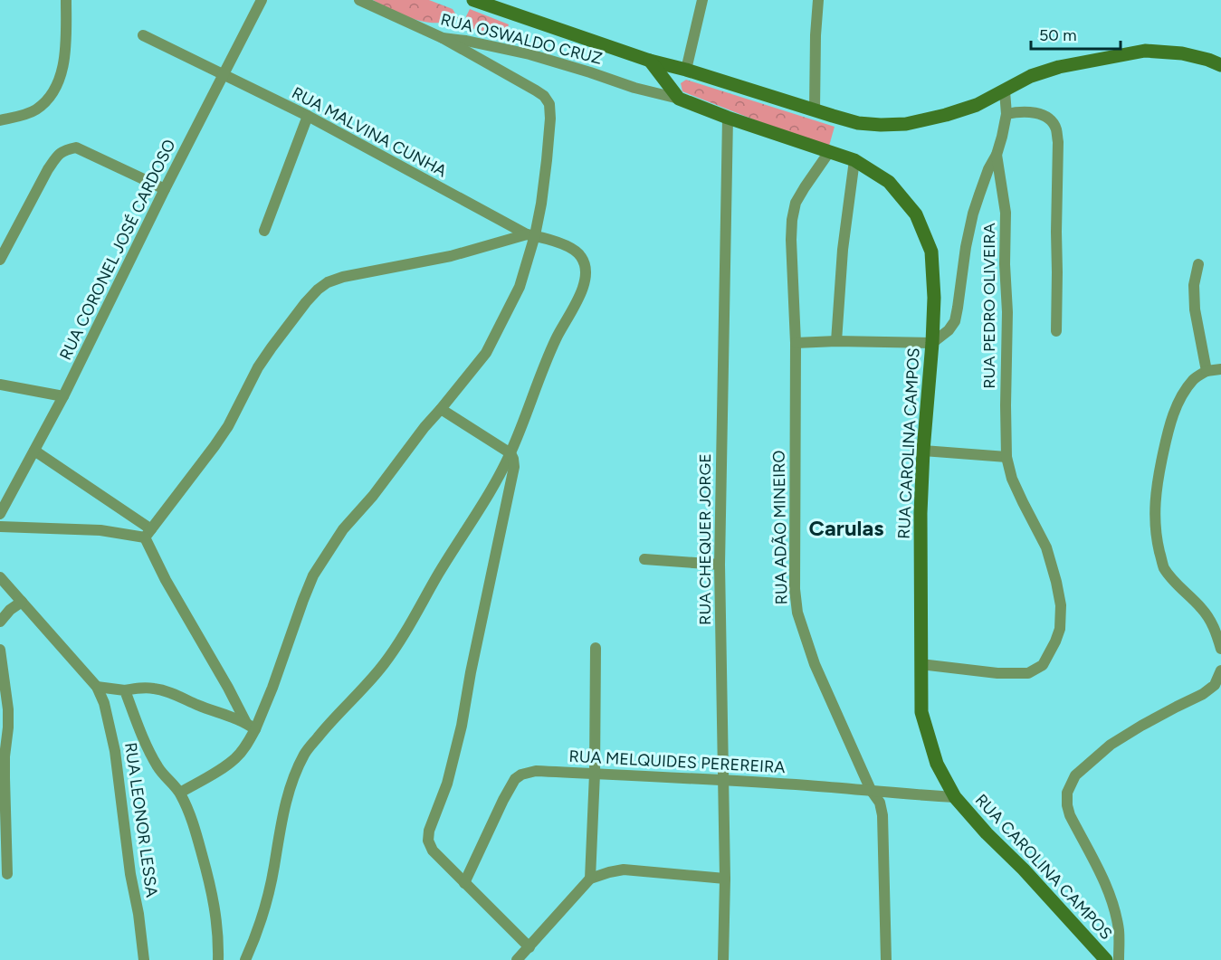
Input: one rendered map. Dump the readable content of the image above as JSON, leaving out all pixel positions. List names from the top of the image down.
{
  "streets": {
    "main road": ["RUA CAROLINA CAMPOS"],
    "street": [
      "RUA OSWALDO CRUZ",
      "RUA MALVINA CUNHA",
      "RUA CORONEL JOSÉ CARDOSO",
      "RUA PEDRO OLIVEIRA",
      "RUA ADÃO MINEIRO",
      "RUA CHEQUER JORGE",
      "RUA MELQUIDES PEREREIRA",
      "RUA LEONOR LESSA"
    ]
  },
  "crossings": [
    ["RUA OSWALDO CRUZ", "RUA CAROLINA CAMPOS"],
    ["RUA MALVINA CUNHA", "RUA CORONEL JOSÉ CARDOSO"],
    ["RUA PEDRO OLIVEIRA", "RUA CAROLINA CAMPOS"],
    ["RUA CAROLINA CAMPOS", "RUA ADÃO MINEIRO"],
    ["RUA CAROLINA CAMPOS", "RUA CHEQUER JORGE"],
    ["RUA CAROLINA CAMPOS", "RUA MELQUIDES PEREREIRA"],
    ["RUA ADÃO MINEIRO", "RUA MELQUIDES PEREREIRA"],
    ["RUA CHEQUER JORGE", "RUA MELQUIDES PEREREIRA"]
  ],
  "districts": ["Carulas"],
  "scale_bar": "50 m"
}
